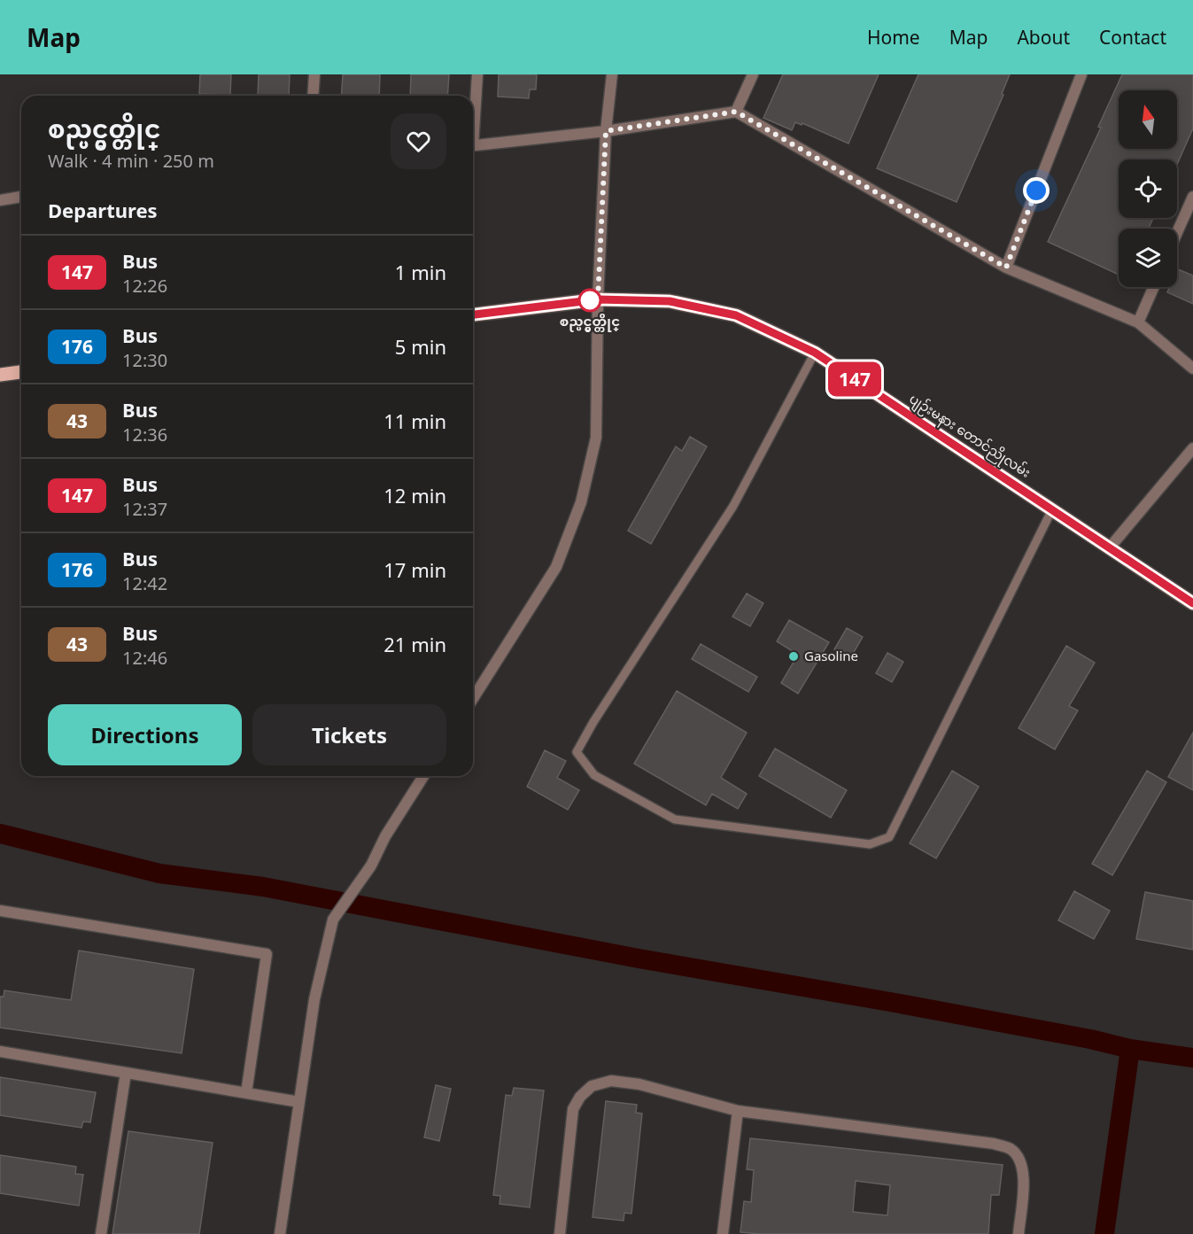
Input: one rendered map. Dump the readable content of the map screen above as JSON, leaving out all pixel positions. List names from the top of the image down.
{
  "streets": {
    "main road": ["ပျဉ်းမနား တောင်ညိုလမ်း"]
  },
  "places": ["စည္ပင္မွတ္တိုင္", "Gasoline"],
  "lines": ["bus line 147"],
  "north": "top",
  "page": {
    "header": "Map",
    "nav": [
      "Home",
      "Map",
      "About",
      "Contact"
    ],
    "on_map": "147",
    "heading": [
      ["စည္ပင္မွတ္တိုင္", "Walk · 4 min · 250 m"],
      "Departures"
    ],
    "list": [
      {
        "mark": "147",
        "name": "Bus",
        "note": "12:26",
        "value": "1 min"
      },
      {
        "mark": "176",
        "name": "Bus",
        "note": "12:30",
        "value": "5 min"
      },
      {
        "mark": "43",
        "name": "Bus",
        "note": "12:36",
        "value": "11 min"
      },
      {
        "mark": "147",
        "name": "Bus",
        "note": "12:37",
        "value": "12 min"
      },
      {
        "mark": "176",
        "name": "Bus",
        "note": "12:42",
        "value": "17 min"
      },
      {
        "mark": "43",
        "name": "Bus",
        "note": "12:46",
        "value": "21 min"
      }
    ],
    "buttons": ["Directions", "Tickets"]
  }
}
